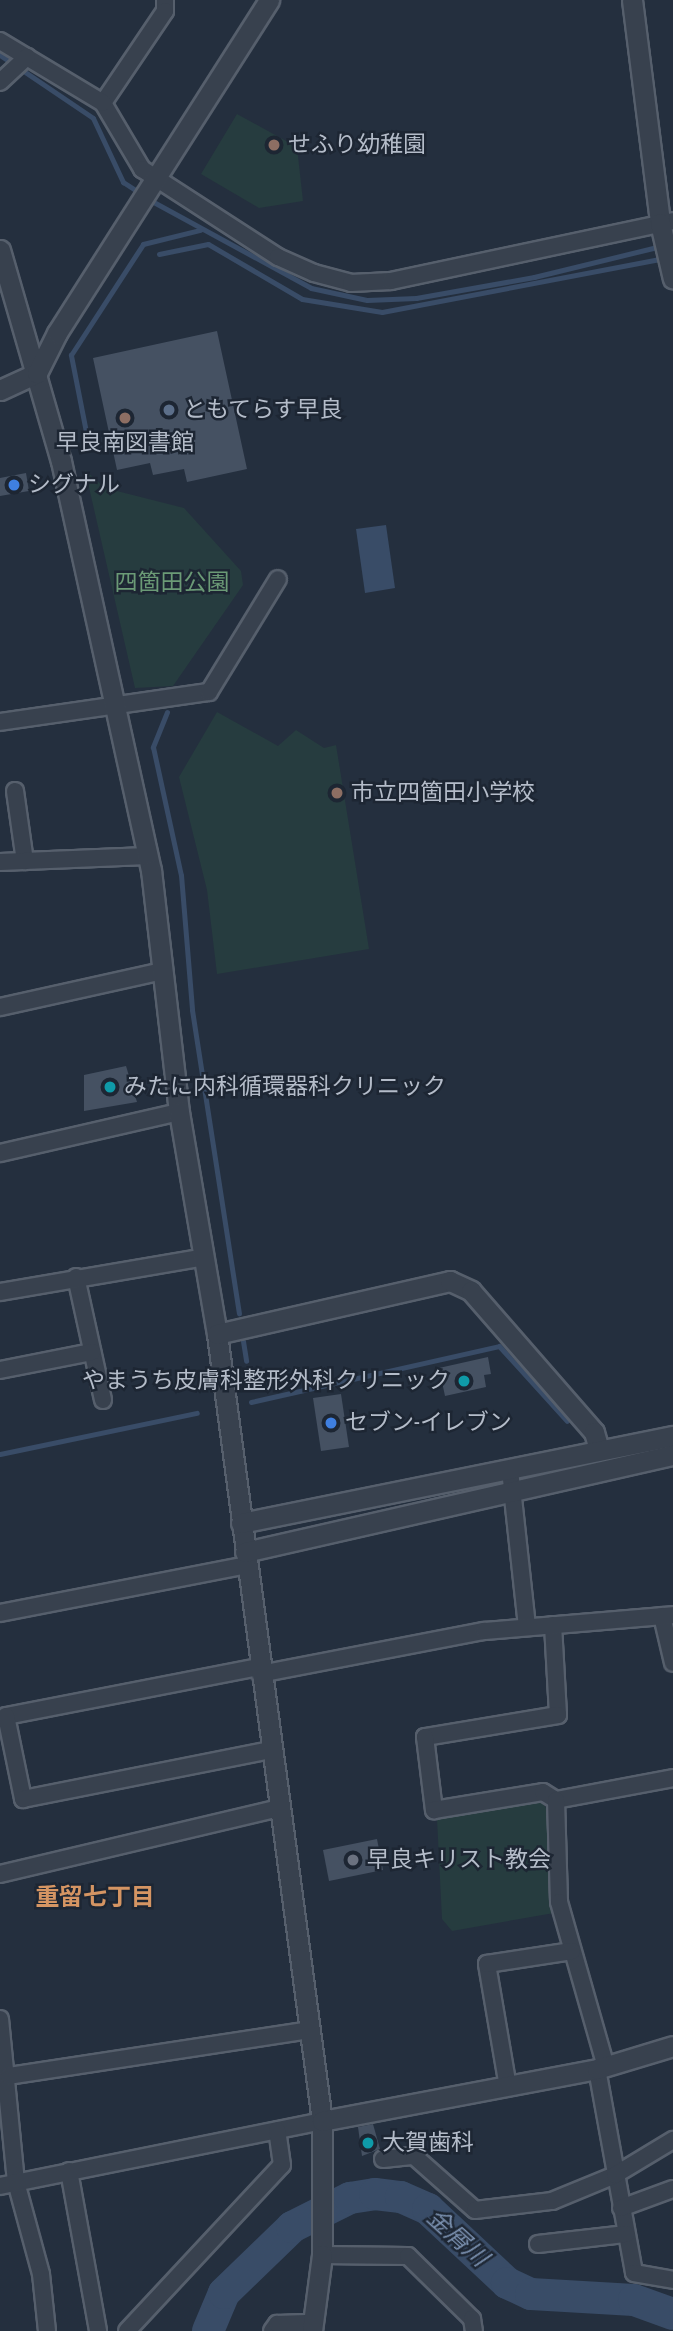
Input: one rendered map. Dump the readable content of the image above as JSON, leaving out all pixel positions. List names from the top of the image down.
{
  "districts": ["重留七丁目"],
  "water": ["金屑川"],
  "parks": ["四箇田公園"],
  "places": [
    "せふり幼稚園",
    "ともてらす早良",
    "早良南図書館",
    "シグナル",
    "市立四箇田小学校",
    "みたに内科循環器科クリニック",
    "やまうち皮膚科整形外科クリニック",
    "セブン-イレブン",
    "早良キリスト教会",
    "大賀歯科"
  ]
}
